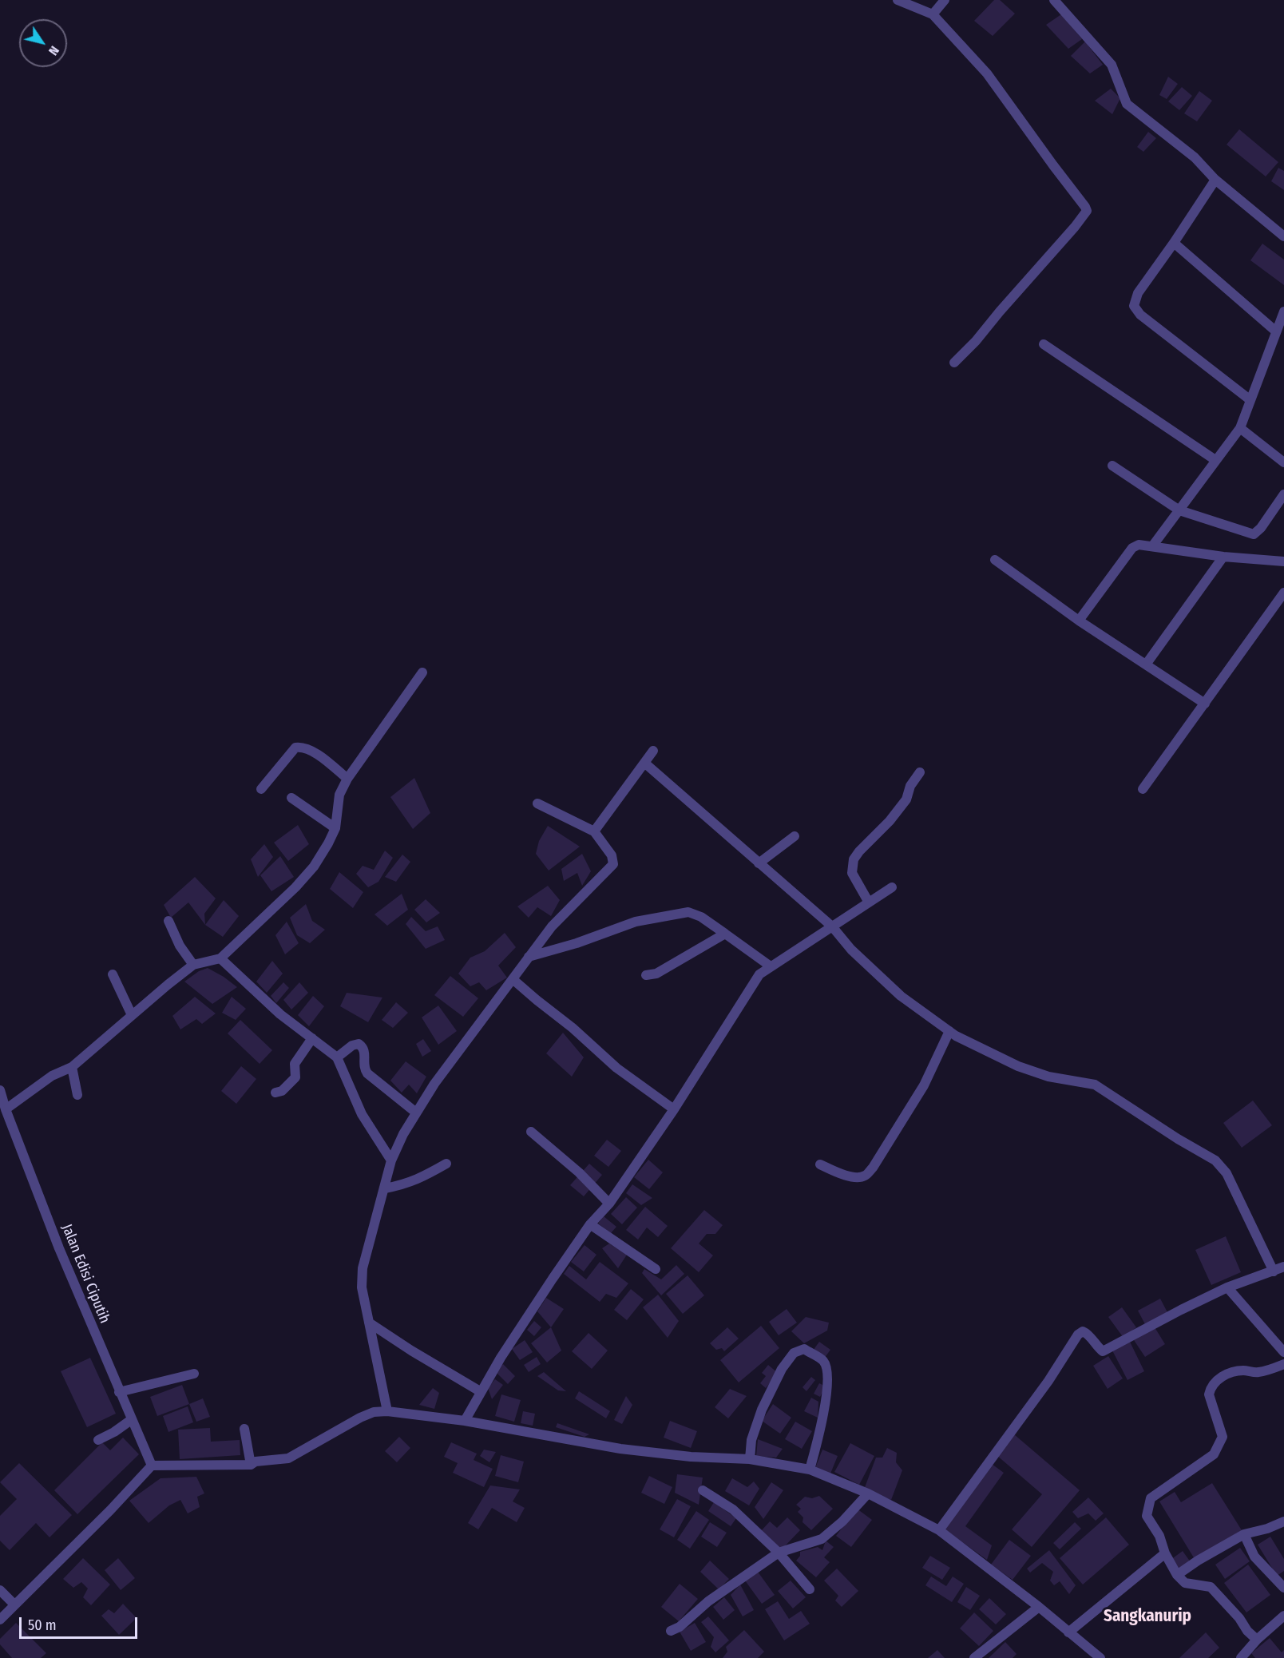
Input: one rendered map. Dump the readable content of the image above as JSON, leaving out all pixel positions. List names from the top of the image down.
{
  "streets": {
    "street": ["Jalan Edisi Ciputih"]
  },
  "districts": ["Sangkanurip"],
  "scale_bar": "50 m",
  "north": "bottom right"
}
